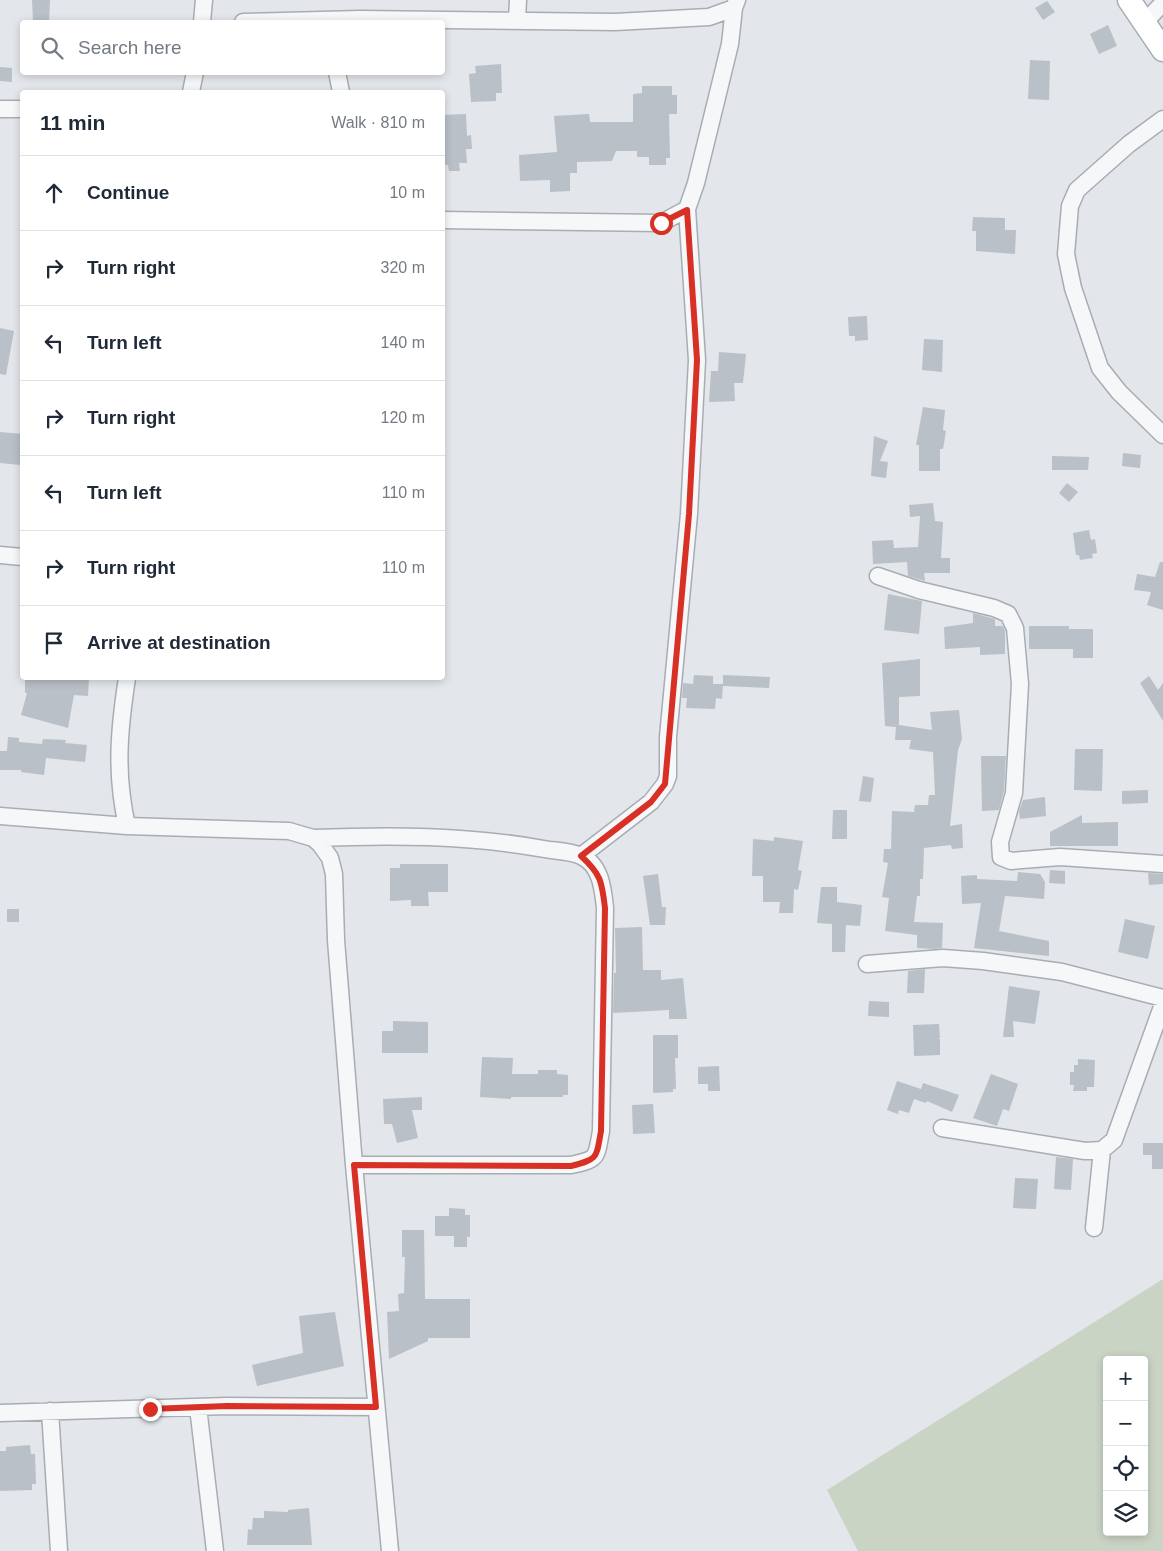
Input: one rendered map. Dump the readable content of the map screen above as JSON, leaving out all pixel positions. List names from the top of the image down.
{
  "page": {
    "search": "Search here",
    "heading": ["11 min", "Walk · 810 m"],
    "list": [
      ["Continue", "10 m"],
      ["Turn right", "320 m"],
      ["Turn left", "140 m"],
      ["Turn right", "120 m"],
      ["Turn left", "110 m"],
      ["Turn right", "110 m"],
      "Arrive at destination"
    ],
    "map_buttons": ["+", "−"]
  }
}
